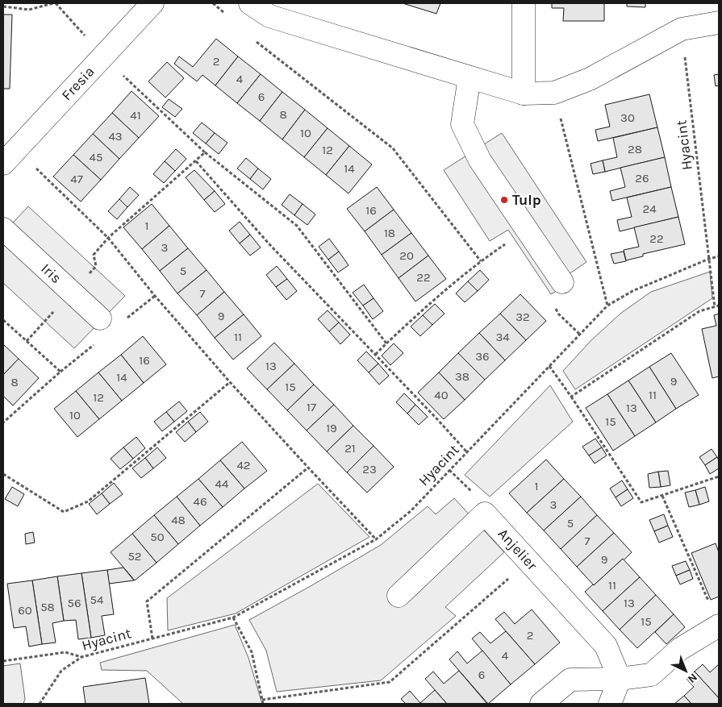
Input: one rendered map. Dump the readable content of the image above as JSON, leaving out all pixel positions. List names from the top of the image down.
{
  "streets": {
    "street": ["Fresia", "Iris", "Anjelier"],
    "path": ["Hyacint"]
  },
  "places": ["Tulp"],
  "house_numbers": [
    "2",
    "4",
    "6",
    "8",
    "41",
    "30",
    "10",
    "43",
    "28",
    "12",
    "45",
    "14",
    "26",
    "47",
    "24",
    "16",
    "1",
    "18",
    "22",
    "3",
    "20",
    "5",
    "22",
    "7",
    "9",
    "32",
    "11",
    "34",
    "36",
    "16",
    "13",
    "38",
    "14",
    "9",
    "8",
    "15",
    "40",
    "11",
    "12",
    "17",
    "13",
    "10",
    "15",
    "19",
    "21",
    "42",
    "23",
    "44",
    "1",
    "46",
    "3",
    "48",
    "5",
    "50",
    "7",
    "52",
    "9",
    "11",
    "54",
    "56",
    "13",
    "58",
    "60",
    "15",
    "2",
    "4",
    "6"
  ],
  "north": "bottom right"
}
